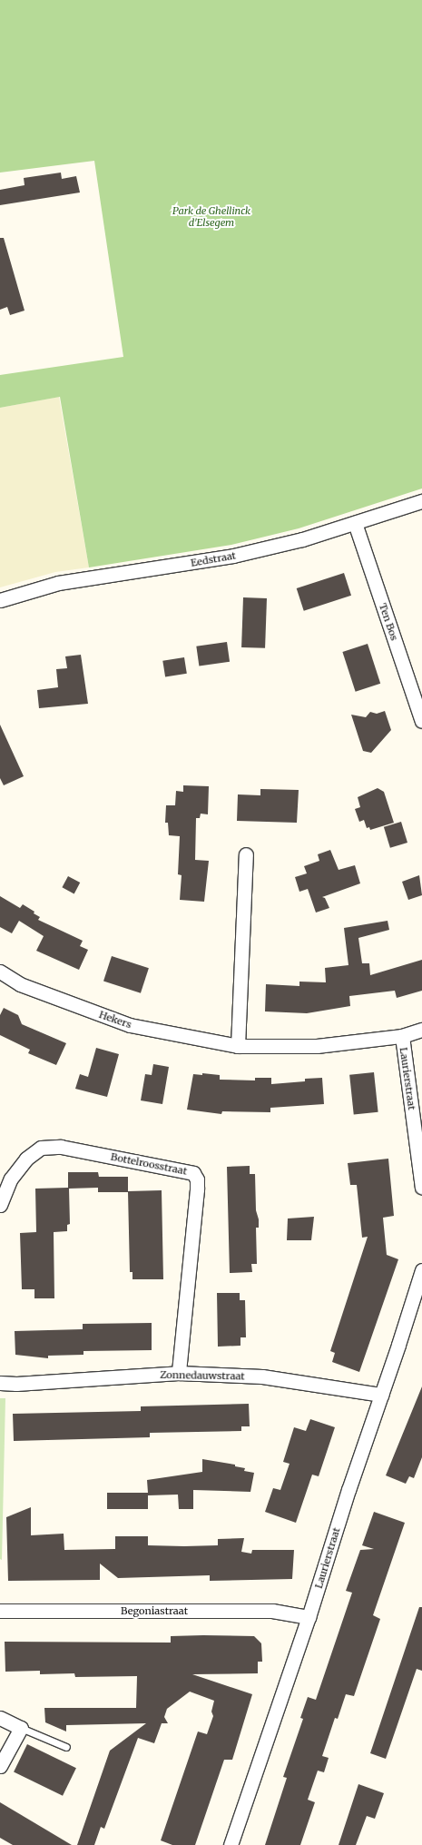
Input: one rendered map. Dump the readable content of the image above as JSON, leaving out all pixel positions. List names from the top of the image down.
{
  "streets": {
    "street": [
      "Eedstraat",
      "Ten Bos",
      "Hekers",
      "Laurierstraat",
      "Bottelroosstraat",
      "Zonnedauwstraat",
      "Begoniastraat"
    ]
  },
  "crossings": [
    ["Eedstraat", "Ten Bos"],
    ["Hekers", "Laurierstraat"],
    ["Laurierstraat", "Zonnedauwstraat"],
    ["Laurierstraat", "Begoniastraat"],
    ["Bottelroosstraat", "Zonnedauwstraat"]
  ],
  "parks": ["Park de Ghellinck d'Elsegem"]
}
